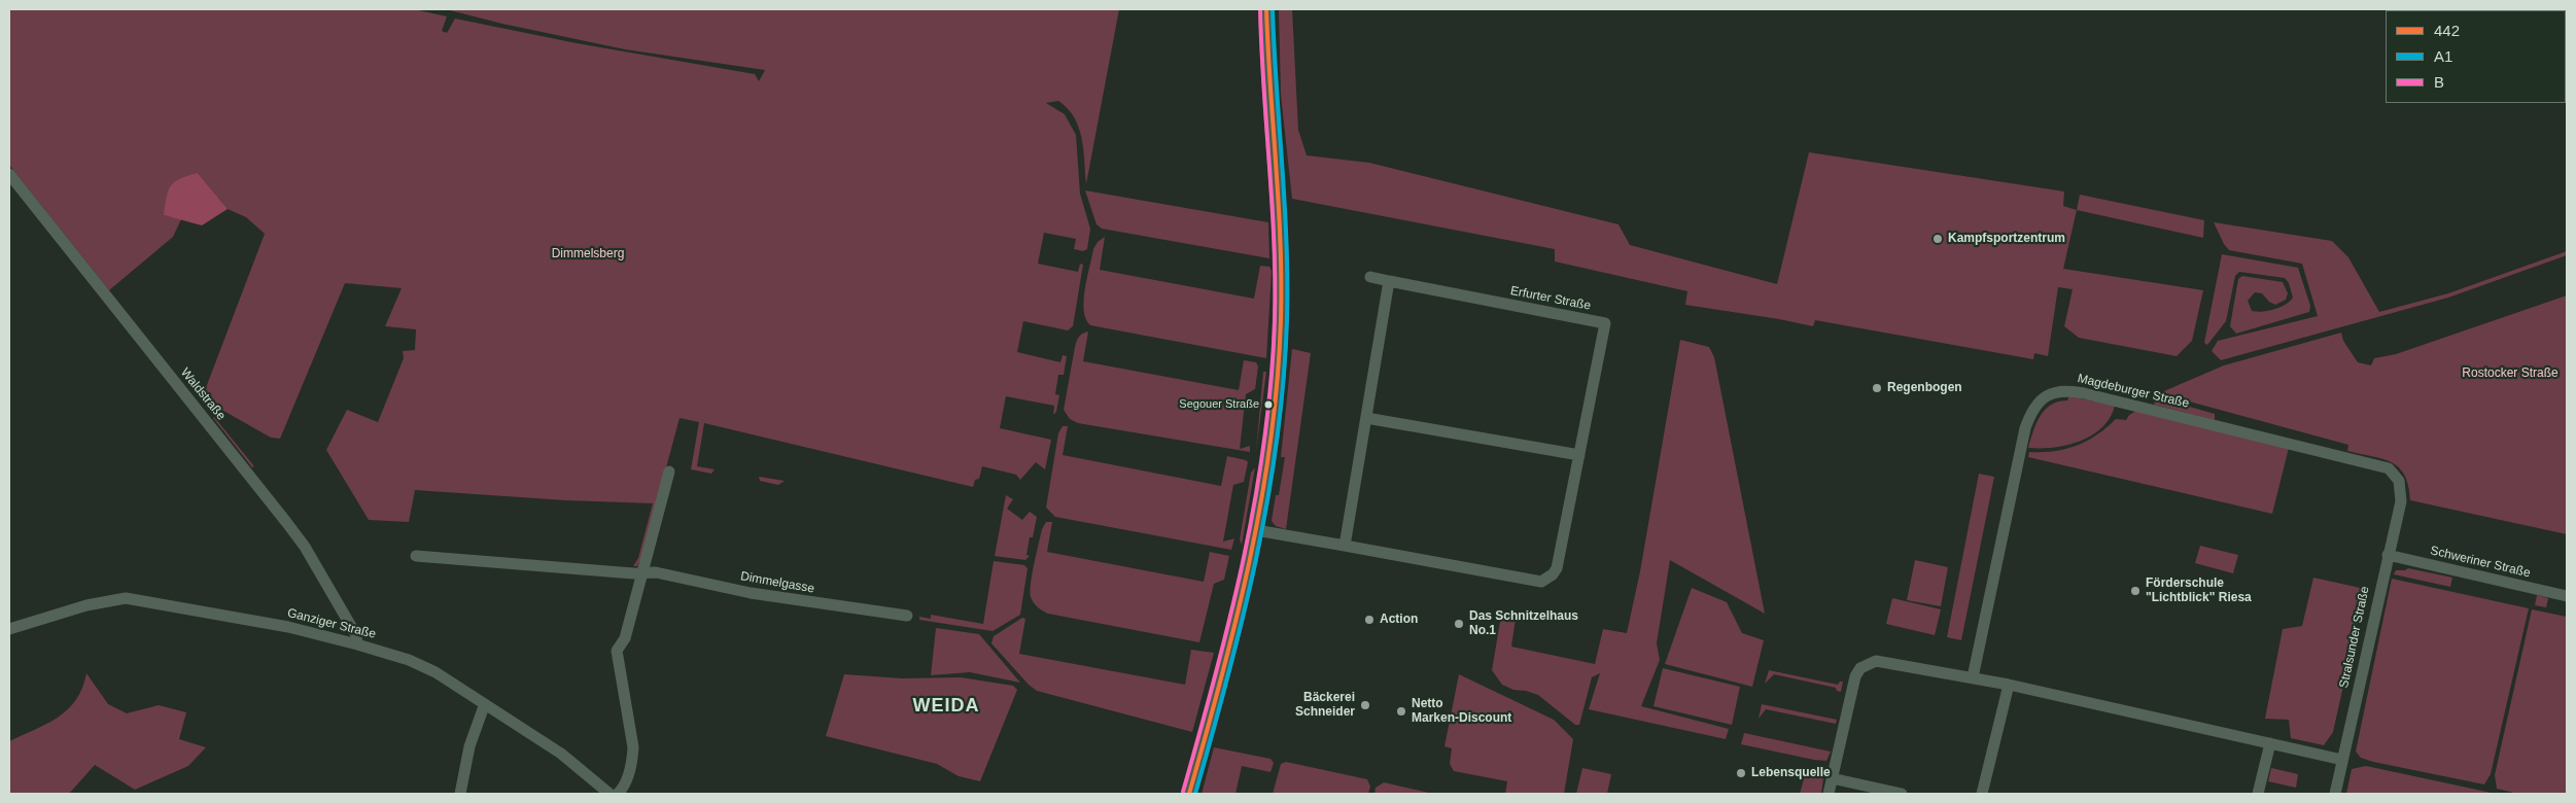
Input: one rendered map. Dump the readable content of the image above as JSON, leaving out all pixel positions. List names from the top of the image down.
{
  "streets": {
    "street": [
      "Erfurter Straße",
      "Magdeburger Straße",
      "Waldstraße",
      "Schweriner Straße",
      "Dimmelgasse",
      "Ganziger Straße",
      "Stralsunder Straße"
    ]
  },
  "crossings": [
    ["Magdeburger Straße", "Stralsunder Straße"],
    ["Waldstraße", "Ganziger Straße"],
    ["Schweriner Straße", "Stralsunder Straße"]
  ],
  "districts": ["WEIDA"],
  "parks": ["Dimmelsberg", "Rostocker Straße"],
  "places": [
    "Kampfsportzentrum",
    "Regenbogen",
    "Segouer Straße",
    "Förderschule \"Lichtblick\" Riesa",
    "Action",
    "Das Schnitzelhaus No.1",
    "Bäckerei Schneider",
    "Netto Marken-Discount",
    "Lebensquelle"
  ],
  "lines": ["transit line 442", "transit line A1", "transit line B"],
  "legend": ["442", "A1", "B"]
}
